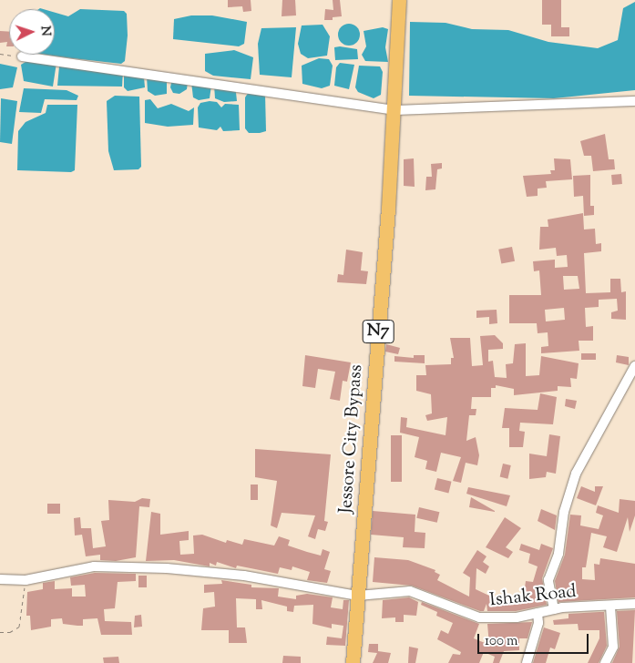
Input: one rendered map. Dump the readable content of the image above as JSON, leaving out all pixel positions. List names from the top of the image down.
{
  "streets": {
    "highway": ["N7", "Jessore City Bypass"],
    "street": ["Ishak Road"]
  },
  "crossings": [
    ["Jessore City Bypass", "Ishak Road"]
  ],
  "scale_bar": "100 m",
  "north": "right"
}
